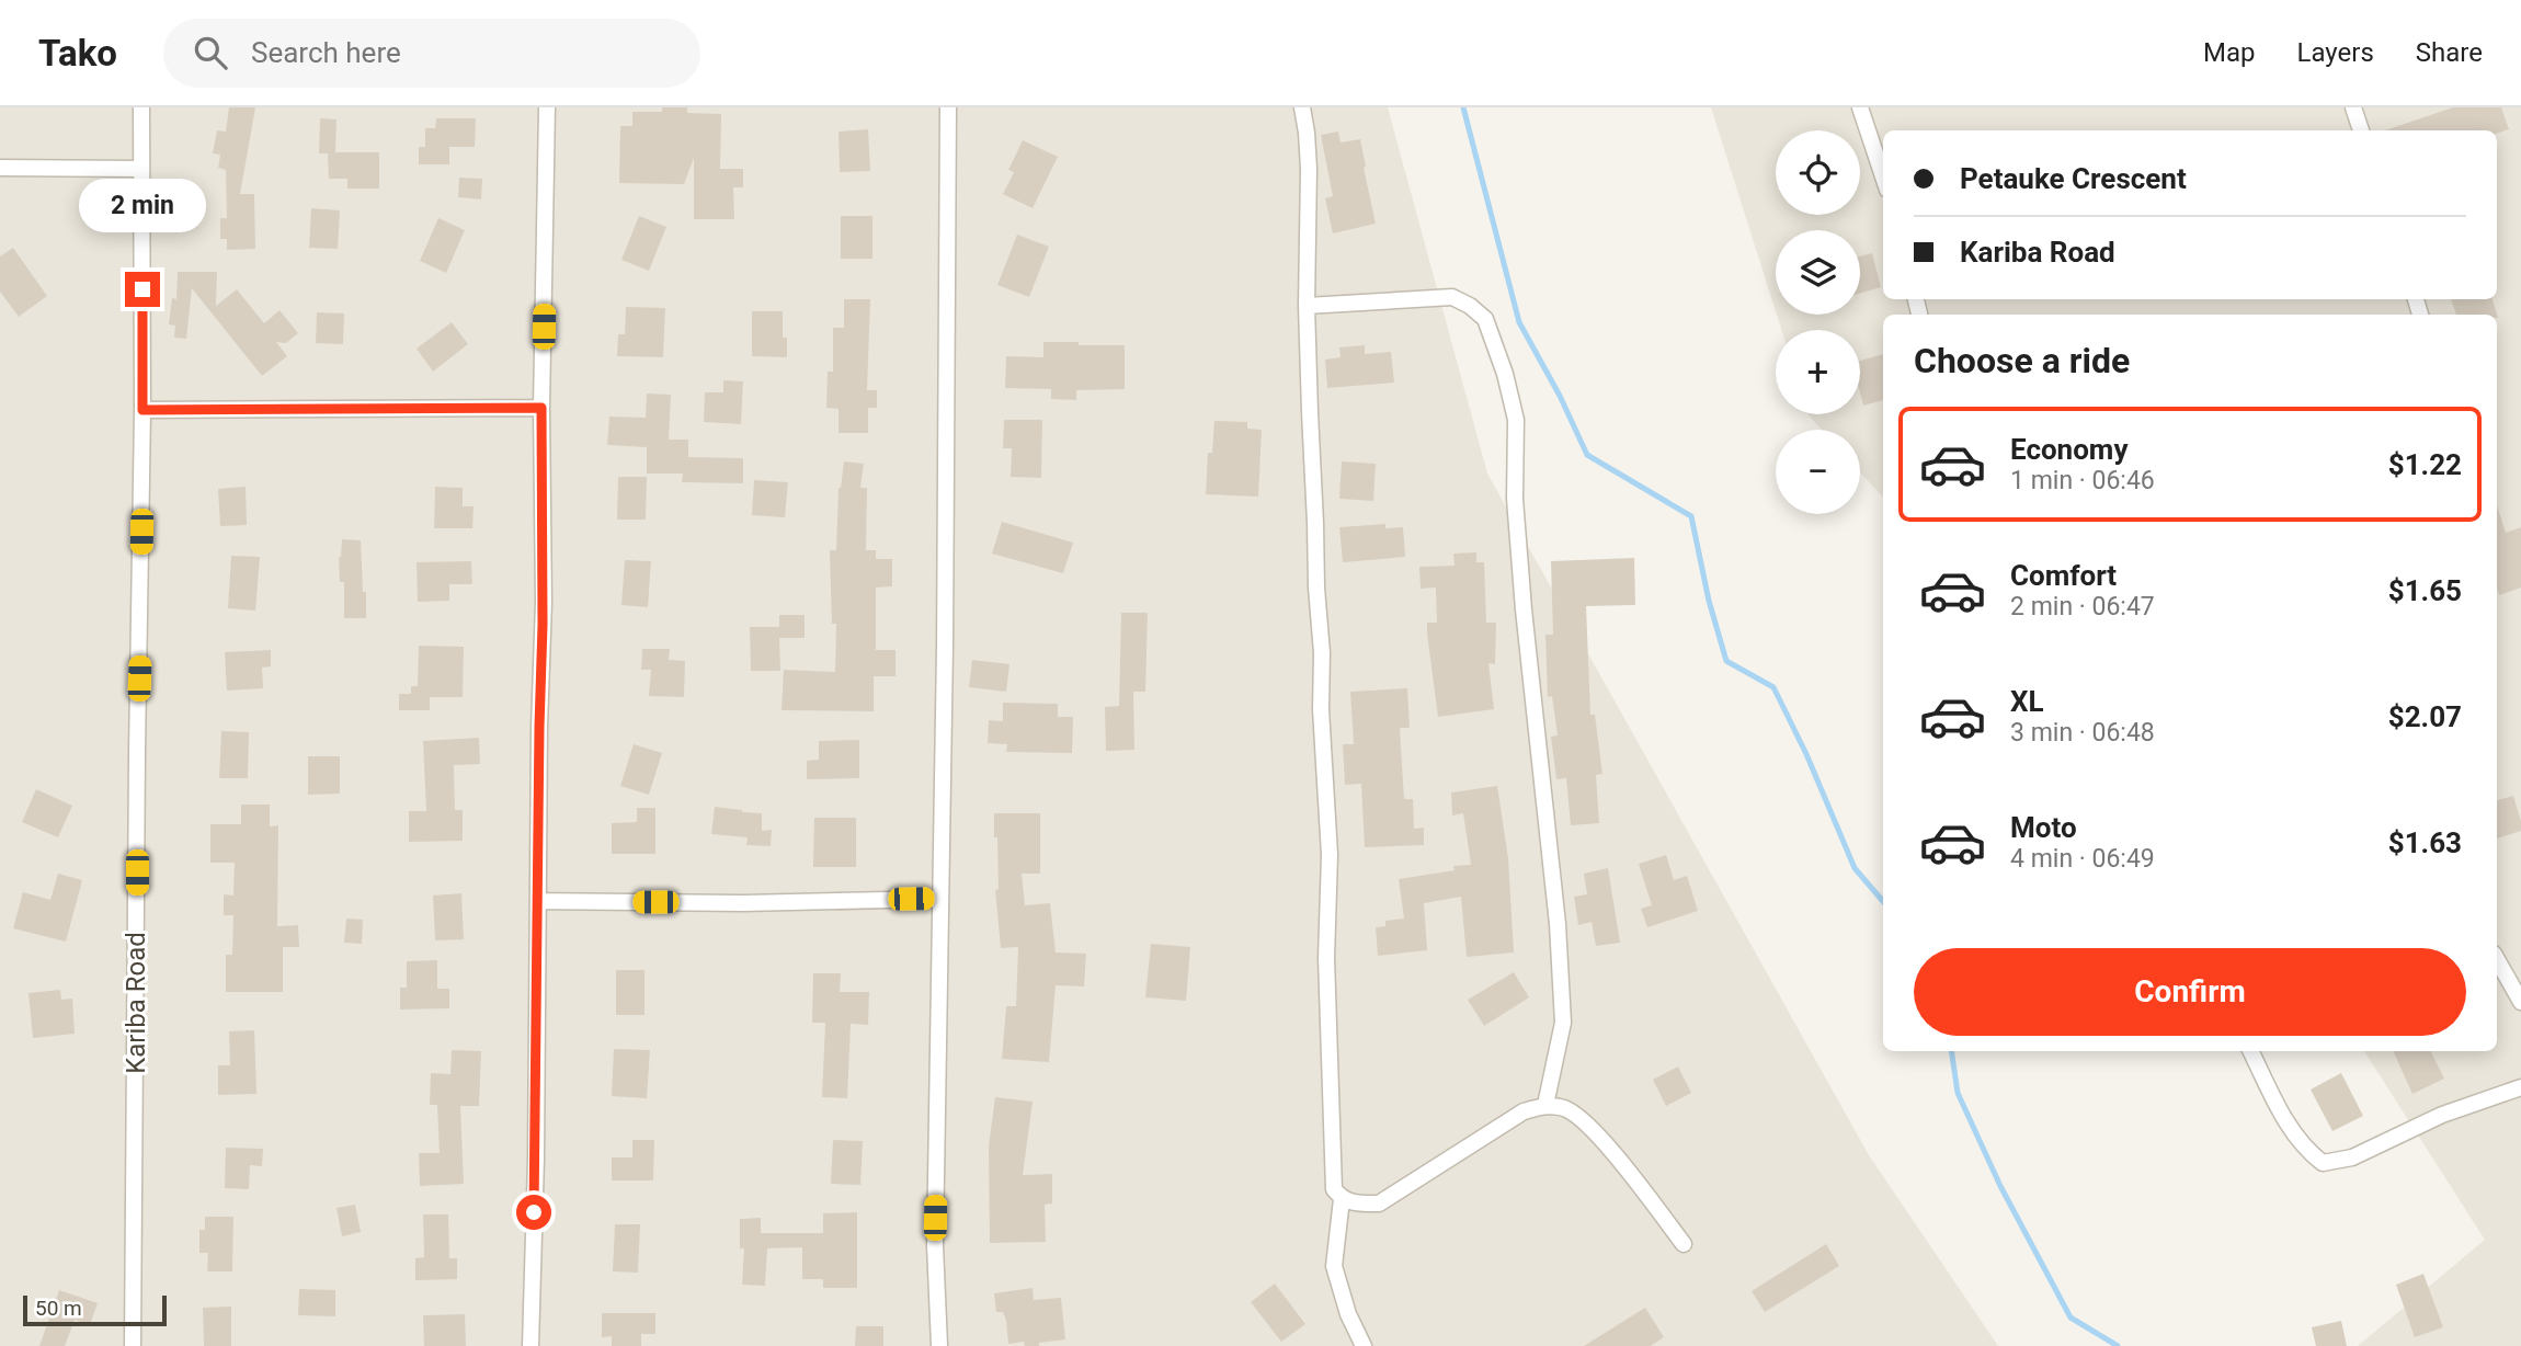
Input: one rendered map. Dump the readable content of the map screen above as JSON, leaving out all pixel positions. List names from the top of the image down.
{
  "streets": {
    "street": ["Kariba Road"]
  },
  "scale_bar": "50 m",
  "page": {
    "header": "Tako",
    "search": "Search here",
    "nav": ["Map", "Layers", "Share"],
    "map_buttons": ["+", "−"],
    "banner": ["Petauke Crescent", "Kariba Road"],
    "bubble": "2 min",
    "heading": "Choose a ride",
    "list": [
      {
        "name": "Economy",
        "note": "1 min · 06:46",
        "value": "$1.22"
      },
      {
        "name": "Comfort",
        "note": "2 min · 06:47",
        "value": "$1.65"
      },
      {
        "name": "XL",
        "note": "3 min · 06:48",
        "value": "$2.07"
      },
      {
        "name": "Moto",
        "note": "4 min · 06:49",
        "value": "$1.63"
      }
    ],
    "buttons": "Confirm",
    "scale": "50 m"
  }
}
